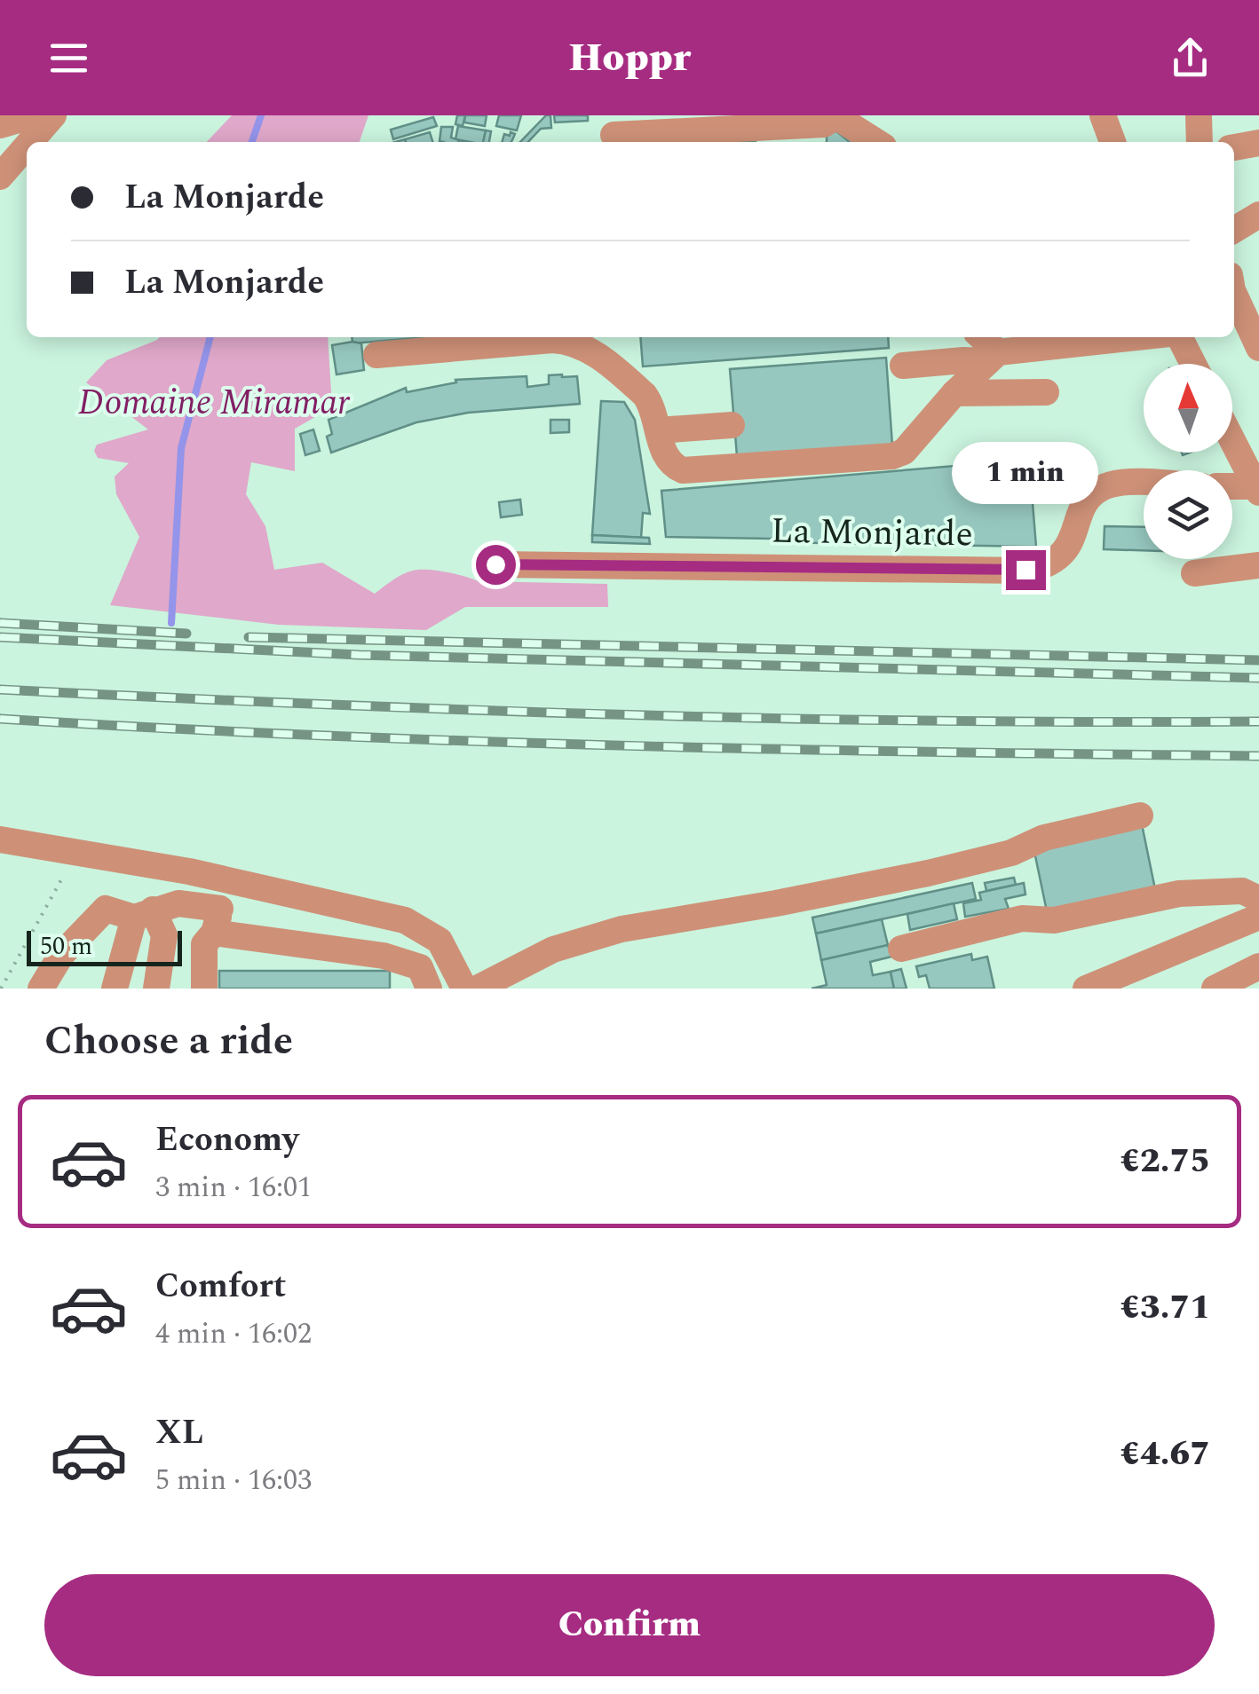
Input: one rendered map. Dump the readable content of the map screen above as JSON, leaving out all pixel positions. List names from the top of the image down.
{
  "streets": {
    "street": ["La Monjarde"]
  },
  "parks": ["Domaine Miramar"],
  "scale_bar": "50 m",
  "north": "top",
  "page": {
    "header": "Hoppr",
    "banner": ["La Monjarde", "La Monjarde"],
    "bubble": "1 min",
    "scale": "50 m",
    "heading": "Choose a ride",
    "list": [
      {
        "name": "Economy",
        "note": "3 min · 16:01",
        "value": "€2.75"
      },
      {
        "name": "Comfort",
        "note": "4 min · 16:02",
        "value": "€3.71"
      },
      {
        "name": "XL",
        "note": "5 min · 16:03",
        "value": "€4.67"
      }
    ],
    "buttons": "Confirm"
  }
}
